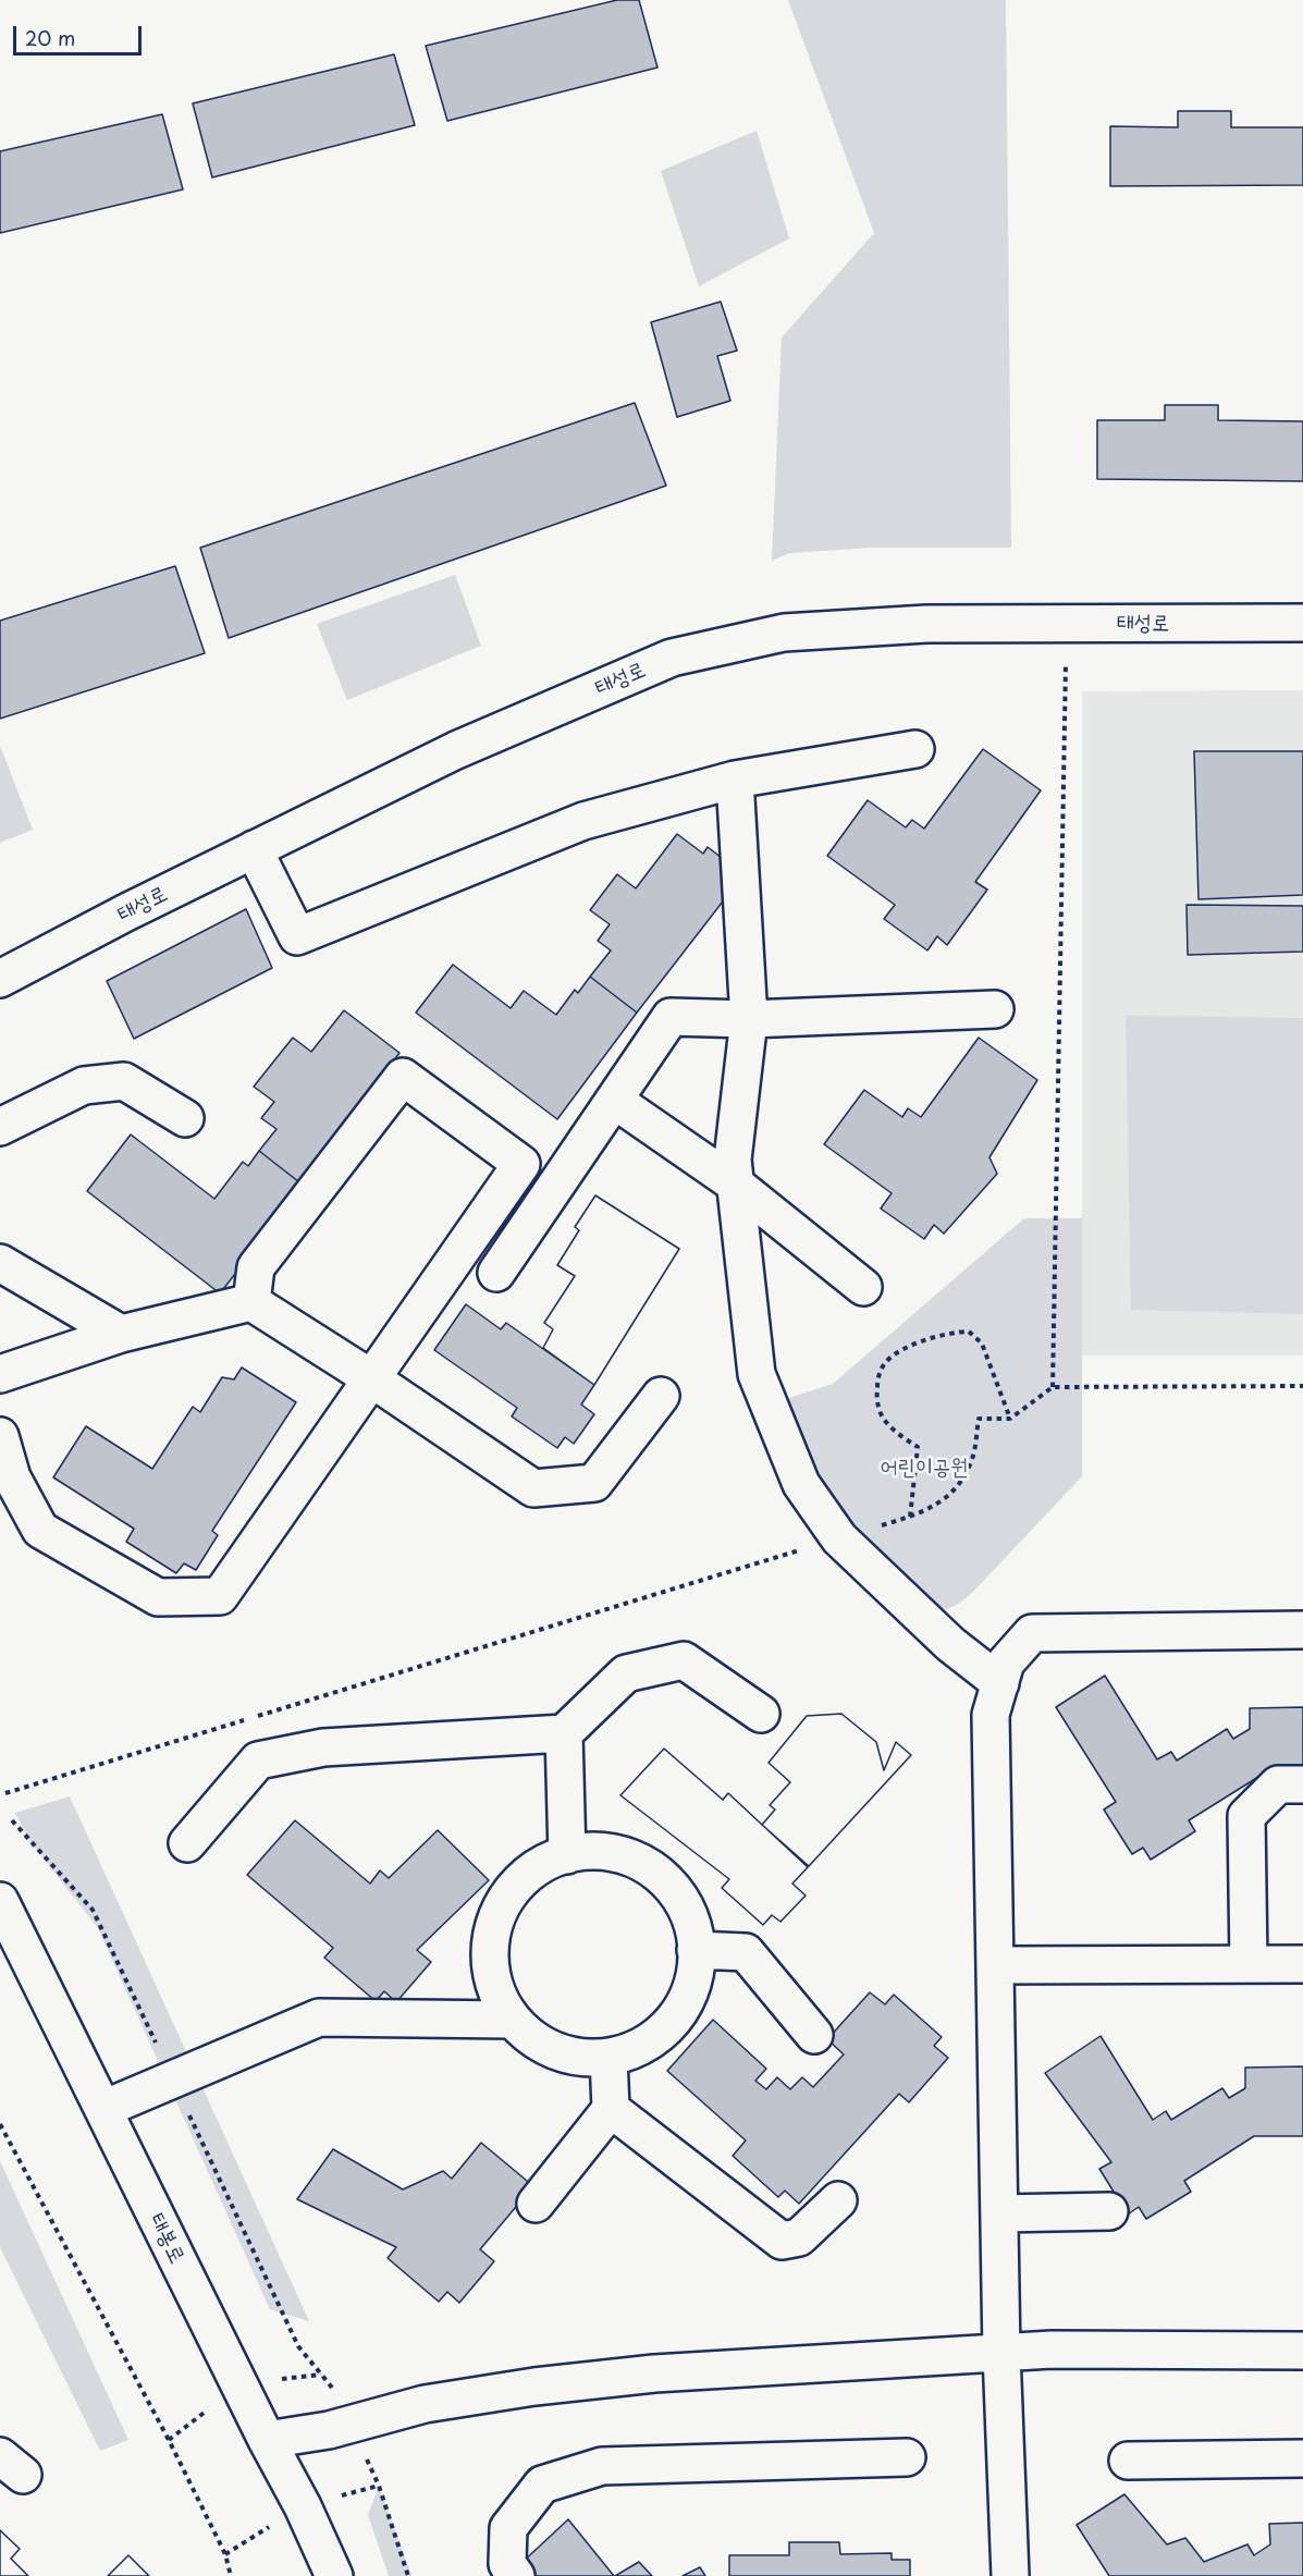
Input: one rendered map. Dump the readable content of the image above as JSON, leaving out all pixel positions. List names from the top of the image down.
{
  "streets": {
    "street": ["태성로", "태봉로"]
  },
  "parks": ["어린이공원"],
  "scale_bar": "20 m"
}
